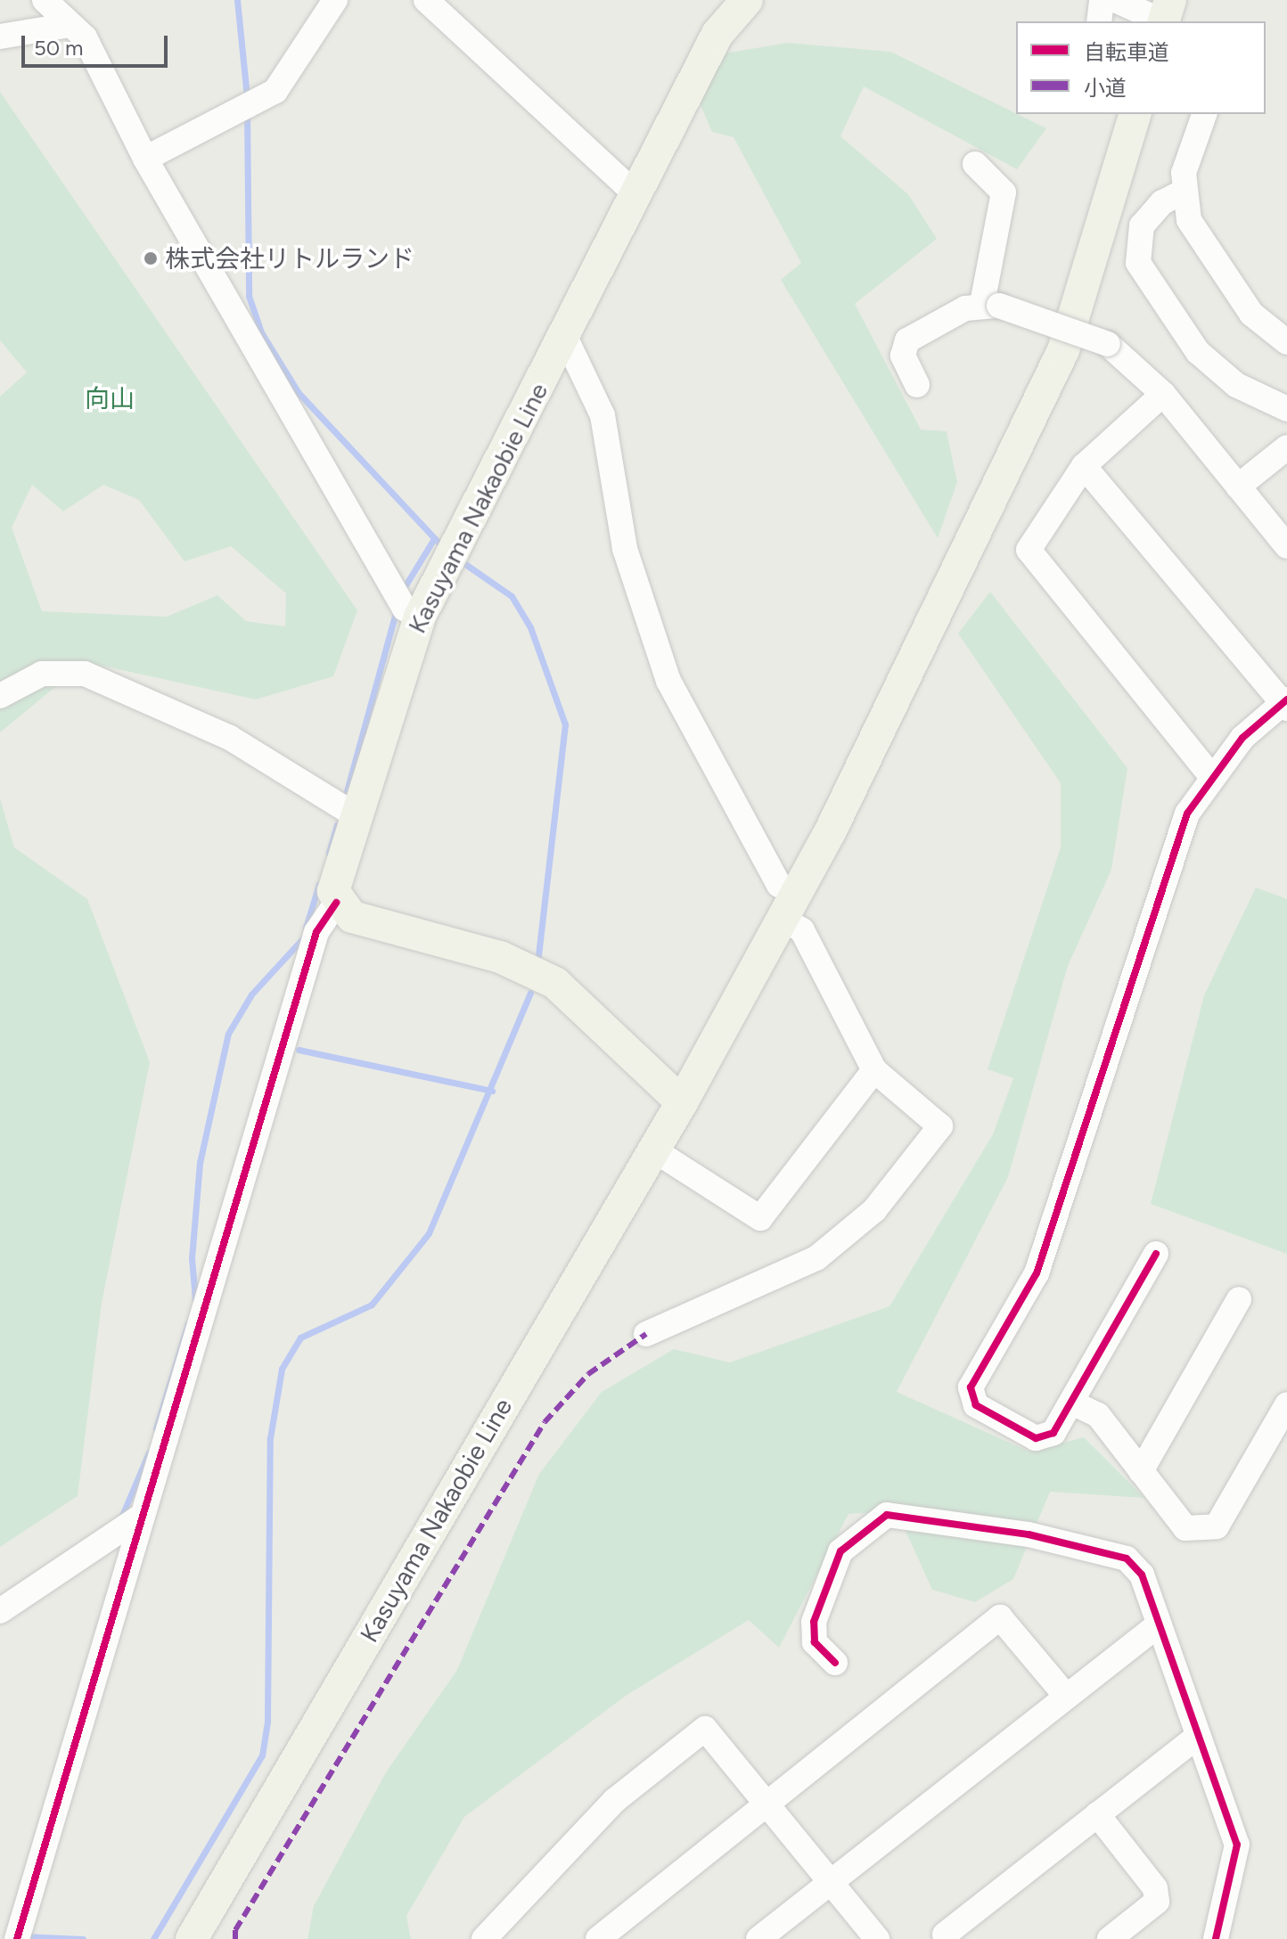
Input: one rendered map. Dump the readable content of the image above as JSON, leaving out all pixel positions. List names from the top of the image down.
{
  "streets": {
    "main road": ["Kasuyama Nakaobie Line"]
  },
  "parks": ["向山"],
  "places": ["株式会社リトルランド"],
  "legend": ["自転車道", "小道"],
  "scale_bar": "50 m"
}
